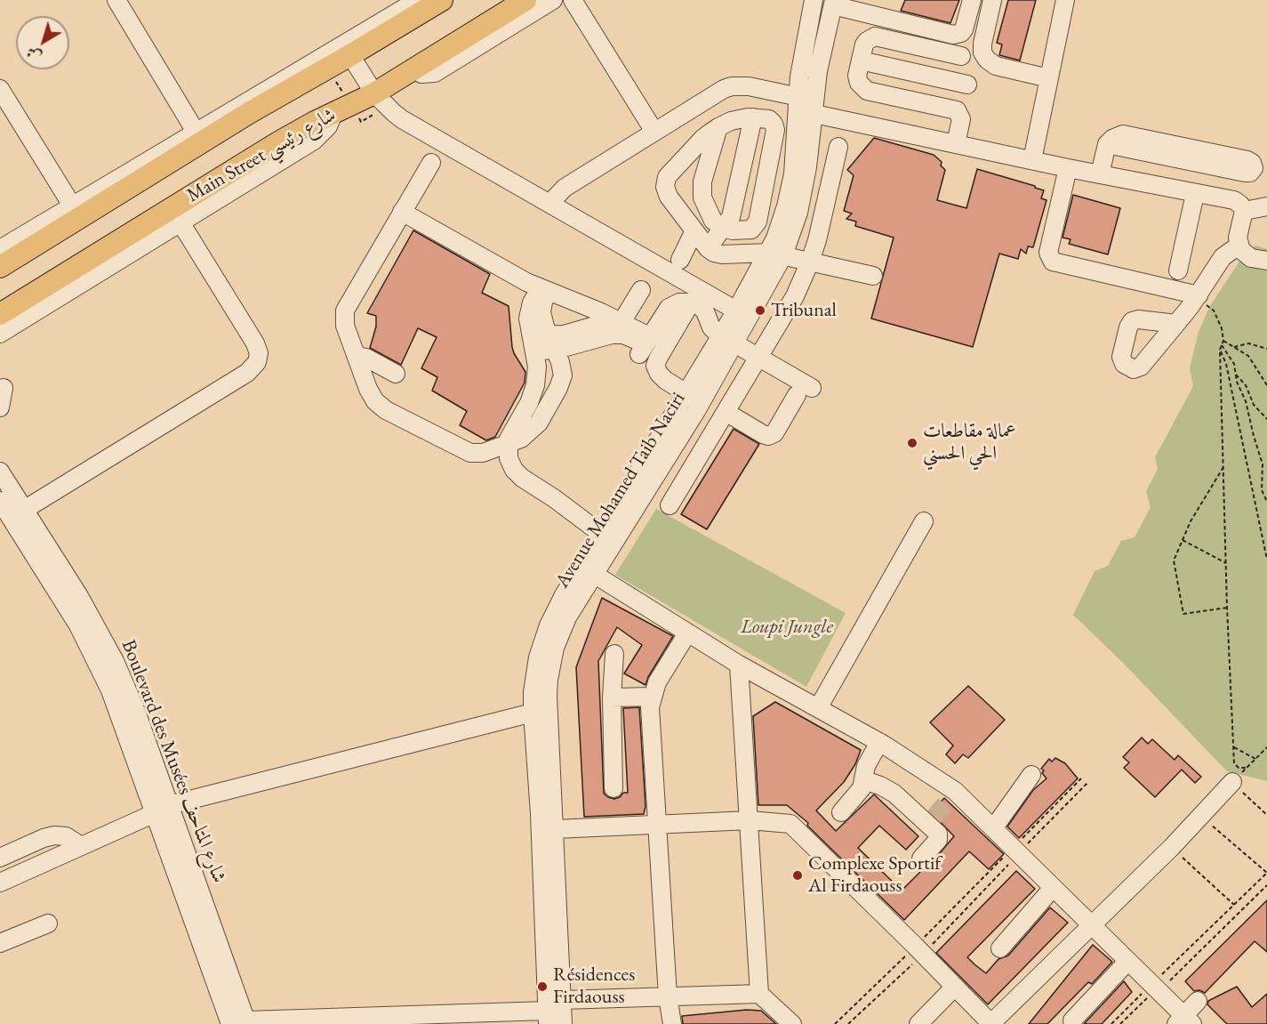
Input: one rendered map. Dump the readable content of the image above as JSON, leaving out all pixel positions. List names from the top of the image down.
{
  "streets": {
    "main road": ["Main Street شارع رئيسي"],
    "street": ["Avenue Mohamed Taib Naciri", "Boulevard des Musées شارع المتاحف"]
  },
  "parks": ["Loupi Jungle"],
  "places": [
    "Tribunal",
    "عمالة مقاطعات الحي الحسني",
    "Complexe Sportif Al Firdaouss",
    "Résidences Firdaouss"
  ],
  "north": "bottom left"
}
